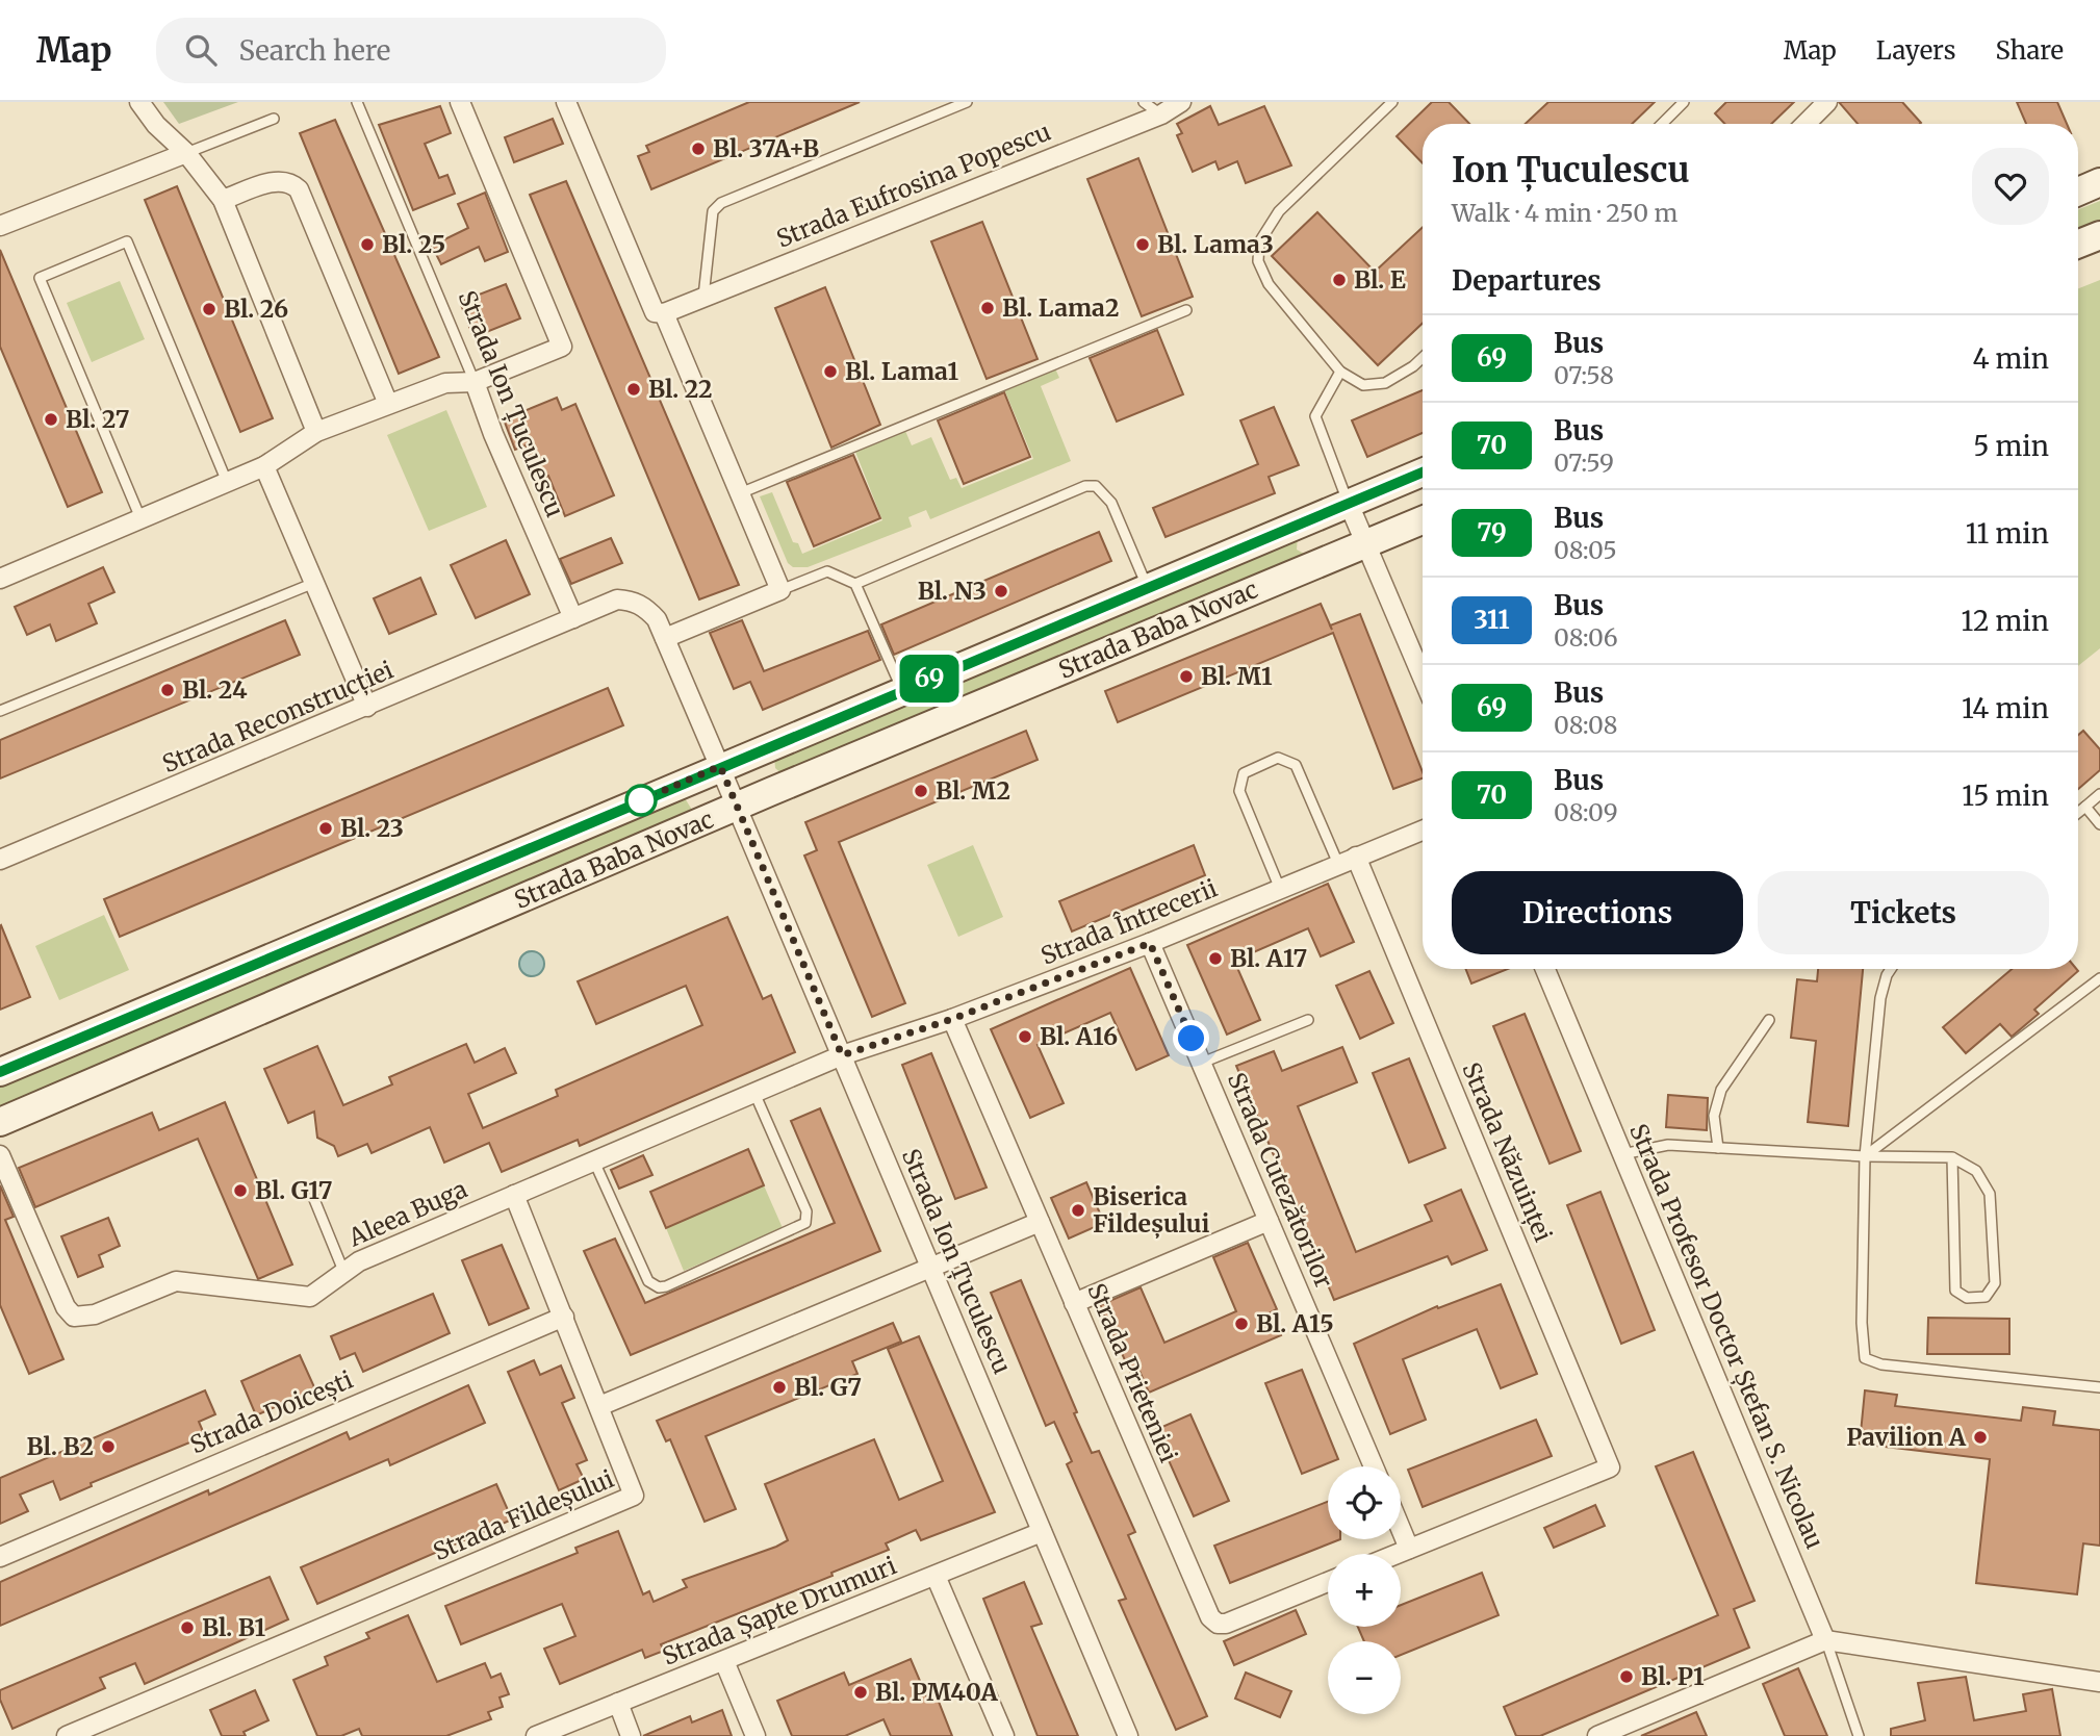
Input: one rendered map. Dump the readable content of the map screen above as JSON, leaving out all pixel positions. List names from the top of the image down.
{
  "streets": {
    "main road": ["Strada Baba Novac"],
    "street": [
      "Strada Eufrosina Popescu",
      "Strada Ion Țuculescu",
      "Strada Reconstrucției",
      "Strada Întrecerii",
      "Strada Năzuinței",
      "Strada Cutezătorilor",
      "Aleea Buga",
      "Strada Profesor Doctor Ștefan S. Nicolau",
      "Strada Prieteniei",
      "Strada Doicești",
      "Strada Fildeșului",
      "Strada Șapte Drumuri"
    ]
  },
  "crossings": [
    ["Strada Ion Țuculescu", "Strada Baba Novac"],
    ["Strada Ion Țuculescu", "Strada Reconstrucției"],
    ["Strada Ion Țuculescu", "Strada Întrecerii"],
    ["Strada Ion Țuculescu", "Aleea Buga"],
    ["Strada Ion Țuculescu", "Strada Șapte Drumuri"],
    ["Strada Întrecerii", "Strada Năzuinței"],
    ["Strada Întrecerii", "Strada Cutezătorilor"],
    ["Strada Întrecerii", "Aleea Buga"],
    ["Strada Întrecerii", "Strada Prieteniei"]
  ],
  "places": [
    "Bl. 37A+B",
    "Bl. 25",
    "Bl. Lama3",
    "Bl. E",
    "Bl. Lama2",
    "Bl. 26",
    "Bl. Lama1",
    "Bl. 22",
    "Bl. 27",
    "Bl. N3",
    "Bl. M1",
    "Bl. 24",
    "Bl. M2",
    "Bl. 23",
    "Bl. A17",
    "Bl. A16",
    "Bl. G17",
    "Biserica Fildeșului",
    "Bl. A15",
    "Bl. G7",
    "Pavilion A",
    "Bl. B2",
    "Bl. B1",
    "Bl. P1",
    "Bl. PM40A"
  ],
  "lines": ["bus line 69"],
  "page": {
    "header": "Map",
    "search": "Search here",
    "nav": ["Map", "Layers", "Share"],
    "on_map": "69",
    "heading": [
      ["Ion Țuculescu", "Walk · 4 min · 250 m"],
      "Departures"
    ],
    "list": [
      {
        "mark": "69",
        "name": "Bus",
        "note": "07:58",
        "value": "4 min"
      },
      {
        "mark": "70",
        "name": "Bus",
        "note": "07:59",
        "value": "5 min"
      },
      {
        "mark": "79",
        "name": "Bus",
        "note": "08:05",
        "value": "11 min"
      },
      {
        "mark": "311",
        "name": "Bus",
        "note": "08:06",
        "value": "12 min"
      },
      {
        "mark": "69",
        "name": "Bus",
        "note": "08:08",
        "value": "14 min"
      },
      {
        "mark": "70",
        "name": "Bus",
        "note": "08:09",
        "value": "15 min"
      }
    ],
    "buttons": ["Directions", "Tickets"],
    "map_buttons": ["+", "−"]
  }
}
